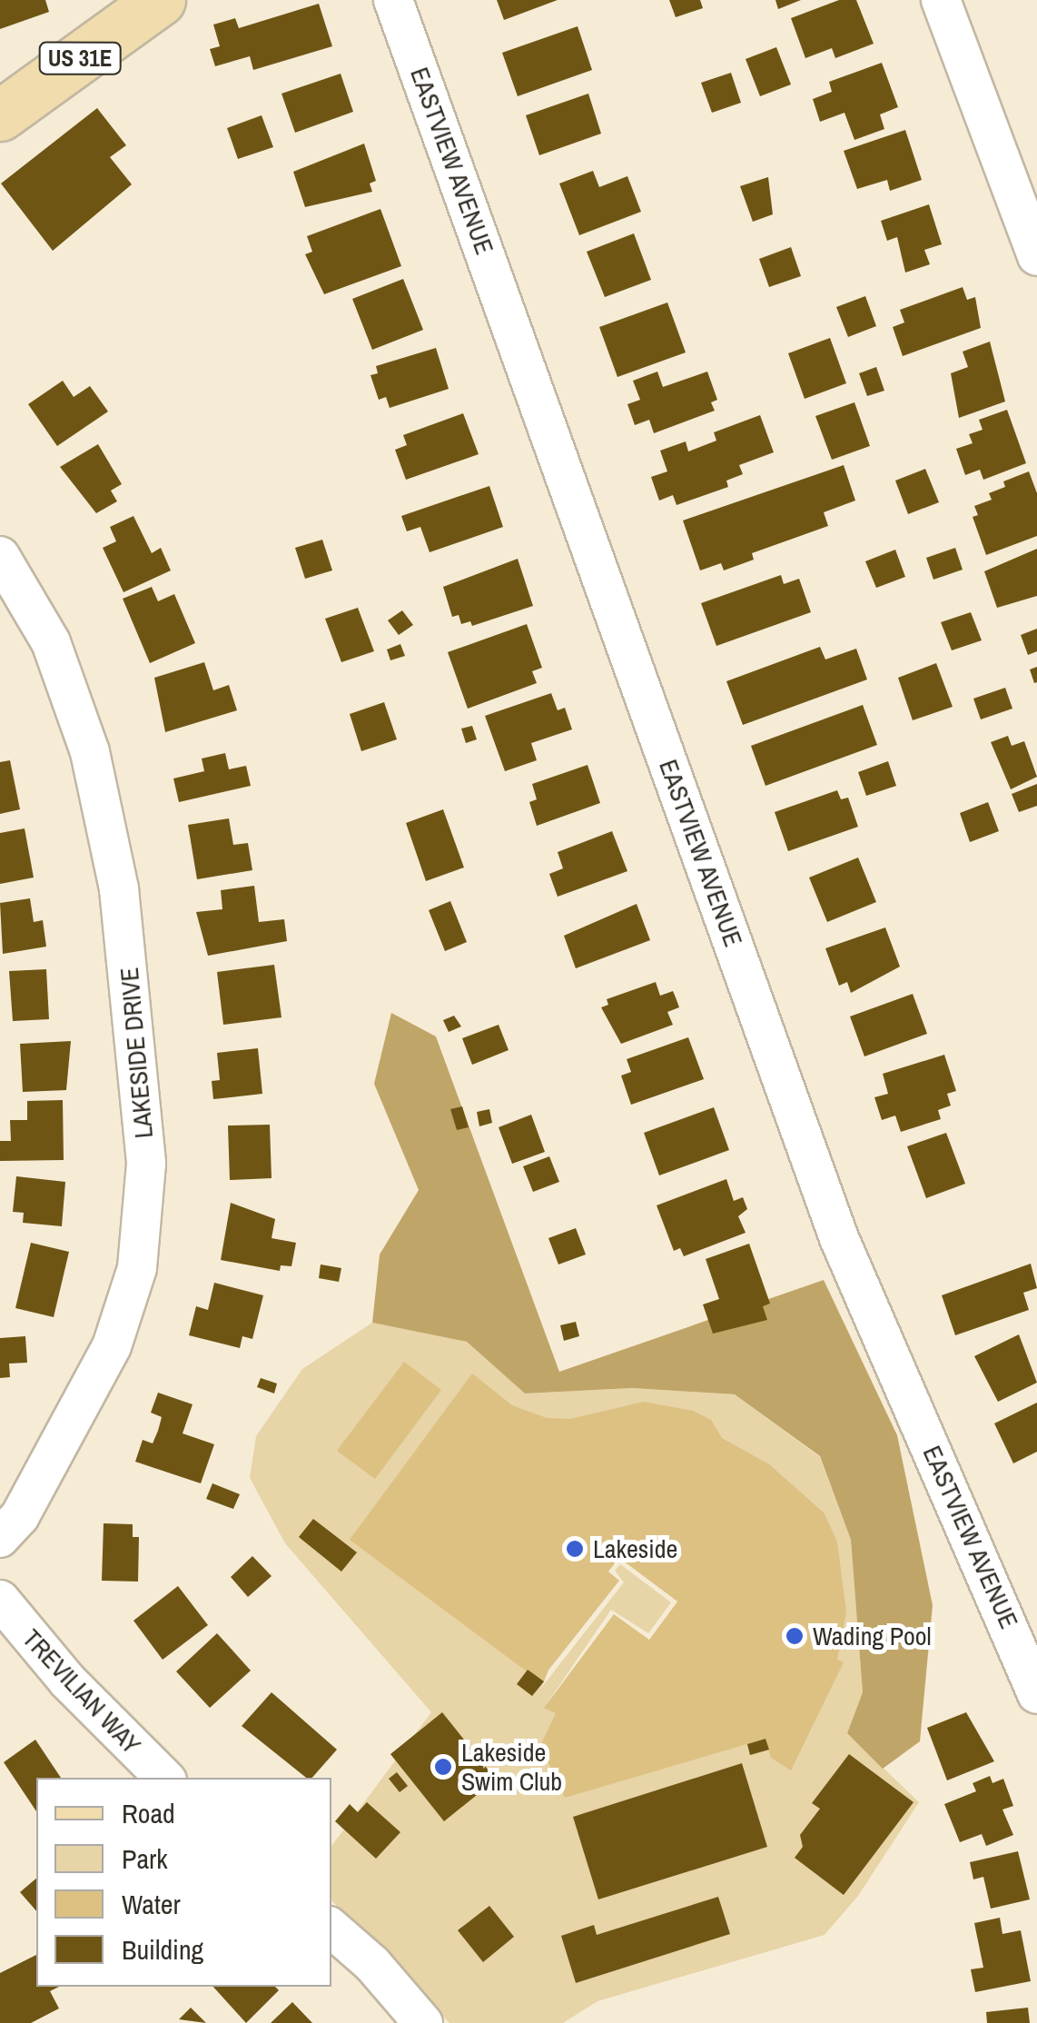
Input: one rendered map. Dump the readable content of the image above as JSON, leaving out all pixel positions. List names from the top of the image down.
{
  "streets": {
    "main road": ["US 31E"],
    "street": ["EASTVIEW AVENUE", "LAKESIDE DRIVE", "TREVILIAN WAY"]
  },
  "places": ["Lakeside", "Wading Pool", "Lakeside Swim Club"],
  "legend": [
    "Road",
    "Park",
    "Water",
    "Building"
  ]
}
